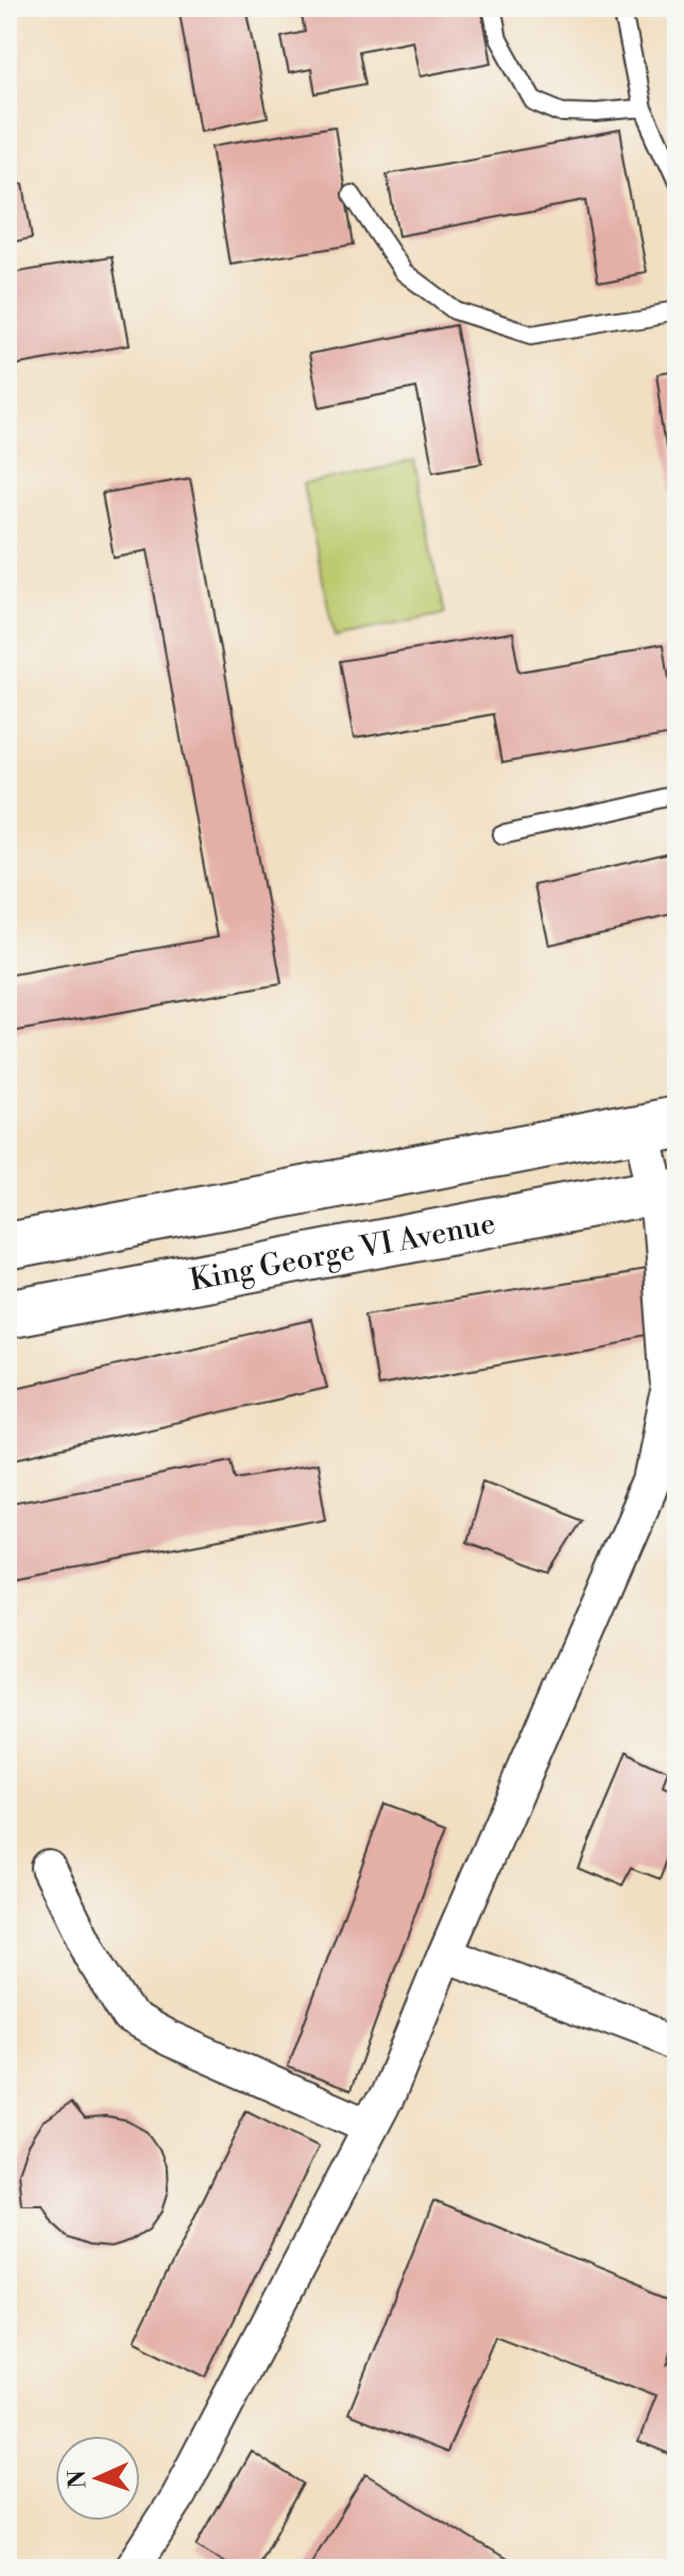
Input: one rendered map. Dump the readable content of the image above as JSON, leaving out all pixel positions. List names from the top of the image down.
{
  "streets": {
    "main road": ["King George VI Avenue"]
  },
  "north": "left"
}
